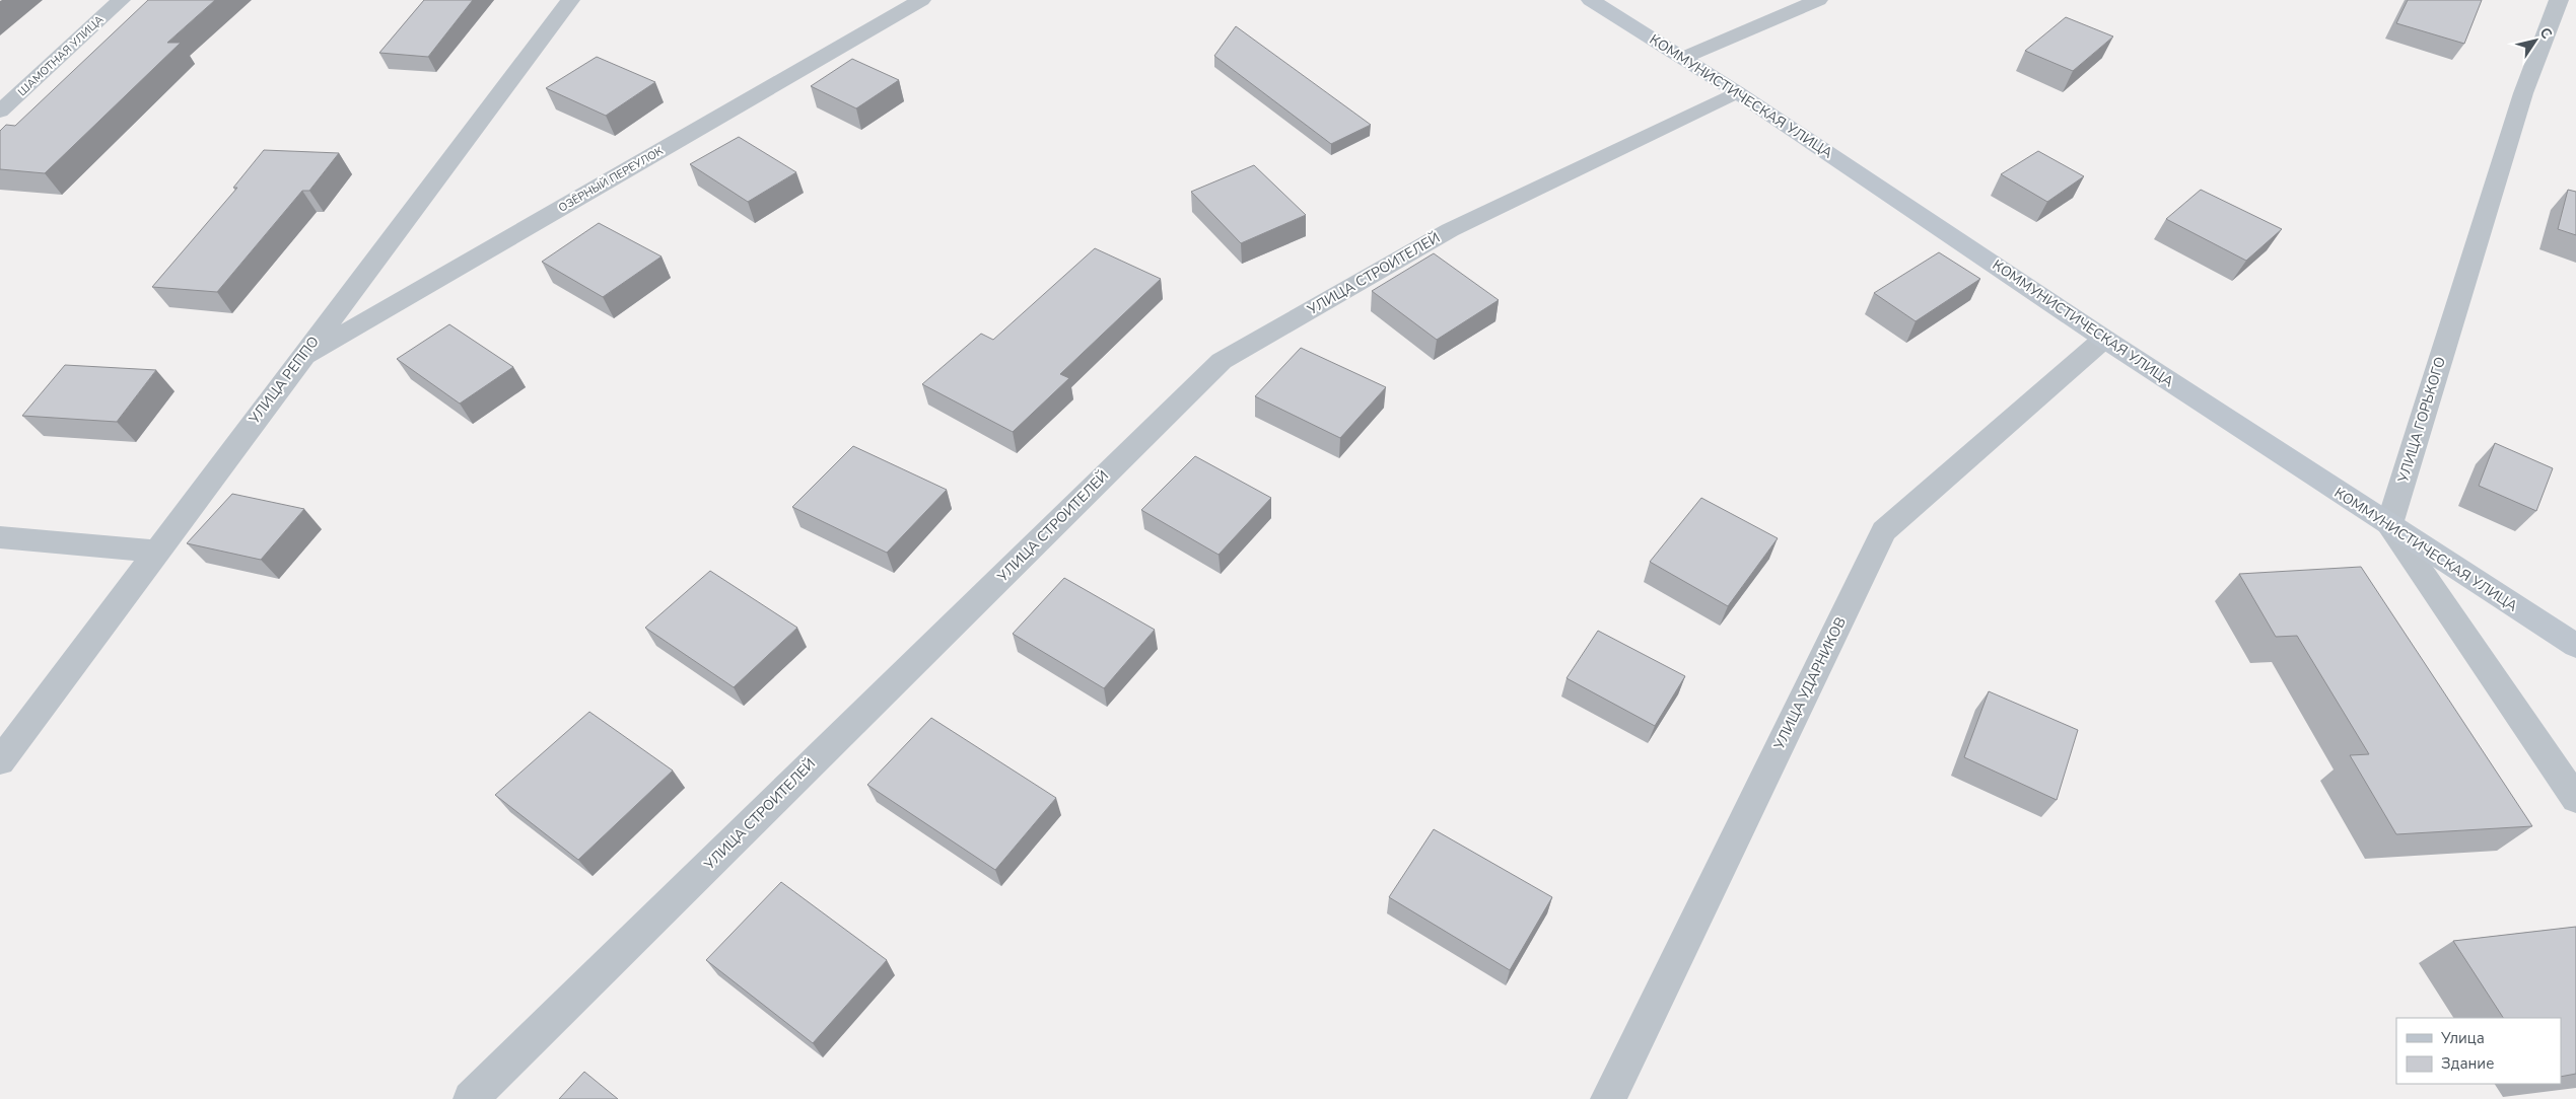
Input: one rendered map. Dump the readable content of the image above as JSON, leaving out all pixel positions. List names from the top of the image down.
{
  "streets": {
    "street": [
      "ШАМОТНАЯ УЛИЦА",
      "КОММУНИСТИЧЕСКАЯ УЛИЦА",
      "ОЗЁРНЫЙ ПЕРЕУЛОК",
      "УЛИЦА СТРОИТЕЛЕЙ",
      "УЛИЦА РЕППО",
      "УЛИЦА ГОРЬКОГО",
      "УЛИЦА УДАРНИКОВ"
    ]
  },
  "crossings": [
    ["КОММУНИСТИЧЕСКАЯ УЛИЦА", "УЛИЦА СТРОИТЕЛЕЙ"],
    ["КОММУНИСТИЧЕСКАЯ УЛИЦА", "УЛИЦА ГОРЬКОГО"],
    ["КОММУНИСТИЧЕСКАЯ УЛИЦА", "УЛИЦА УДАРНИКОВ"],
    ["ОЗЁРНЫЙ ПЕРЕУЛОК", "УЛИЦА РЕППО"]
  ],
  "legend": ["Улица", "Здание"],
  "north": "top right"
}
